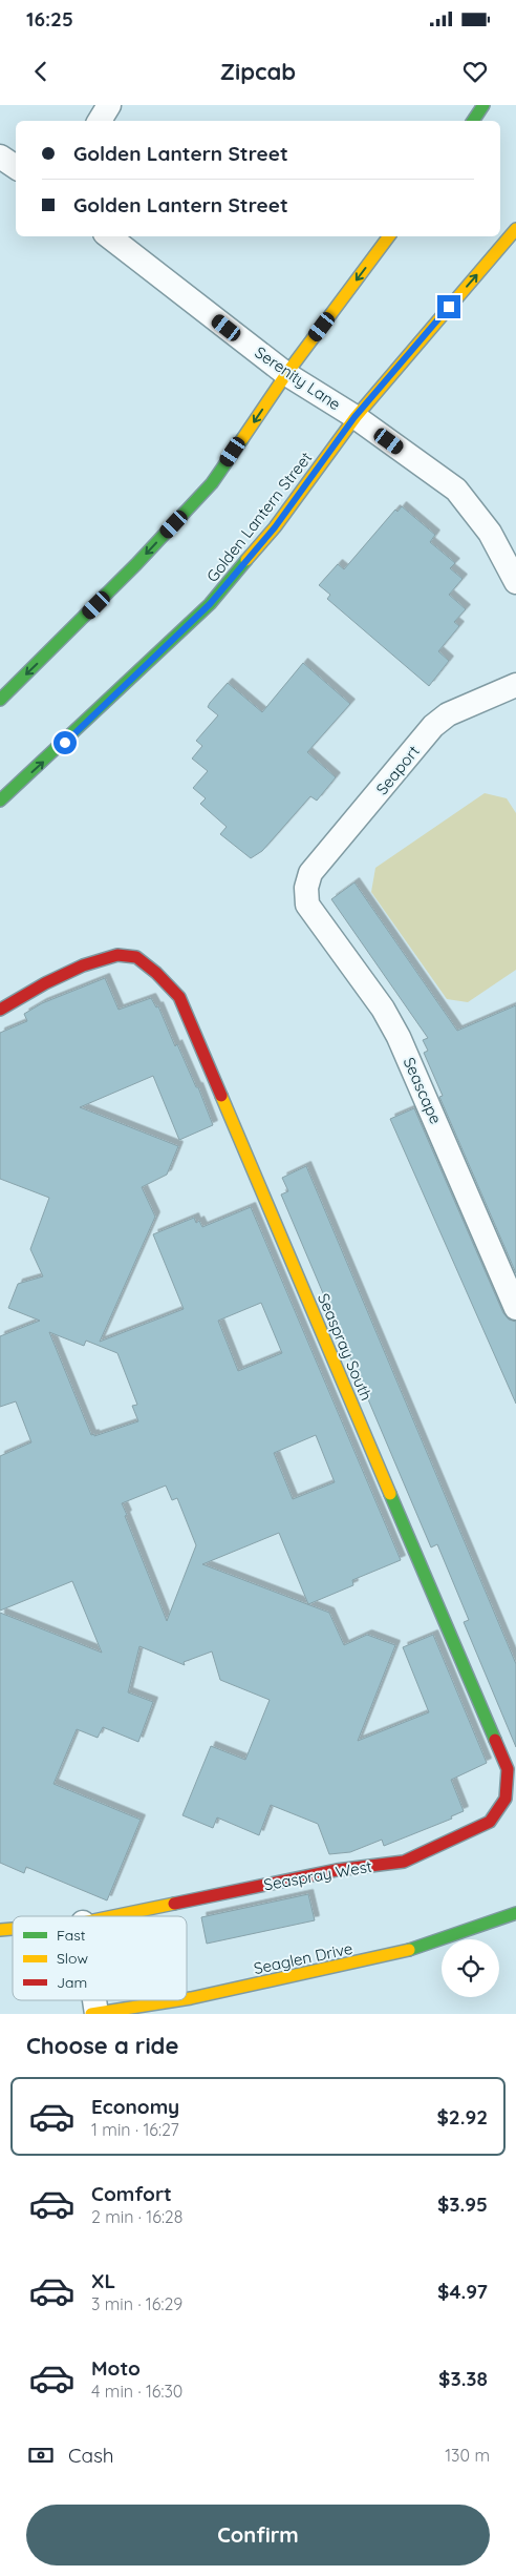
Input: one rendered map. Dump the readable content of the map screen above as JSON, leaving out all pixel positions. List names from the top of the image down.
{
  "streets": {
    "street": [
      "Serenity Lane",
      "Golden Lantern Street",
      "Seaport",
      "Seascape",
      "Seaspray South",
      "Seaspray West",
      "Seaglen Drive"
    ]
  },
  "crossings": [
    ["Serenity Lane", "Golden Lantern Street"],
    ["Seaport", "Seascape"],
    ["Seaspray South", "Seaspray West"]
  ],
  "legend": ["Fast", "Slow", "Jam"],
  "page": {
    "status": "16:25",
    "header": "Zipcab",
    "banner": ["Golden Lantern Street", "Golden Lantern Street"],
    "heading": "Choose a ride",
    "list": [
      {
        "name": "Economy",
        "note": "1 min · 16:27",
        "value": "$2.92"
      },
      {
        "name": "Comfort",
        "note": "2 min · 16:28",
        "value": "$3.95"
      },
      {
        "name": "XL",
        "note": "3 min · 16:29",
        "value": "$4.97"
      },
      {
        "name": "Moto",
        "note": "4 min · 16:30",
        "value": "$3.38"
      }
    ],
    "pay": ["Cash", "130 m"],
    "buttons": "Confirm"
  }
}
